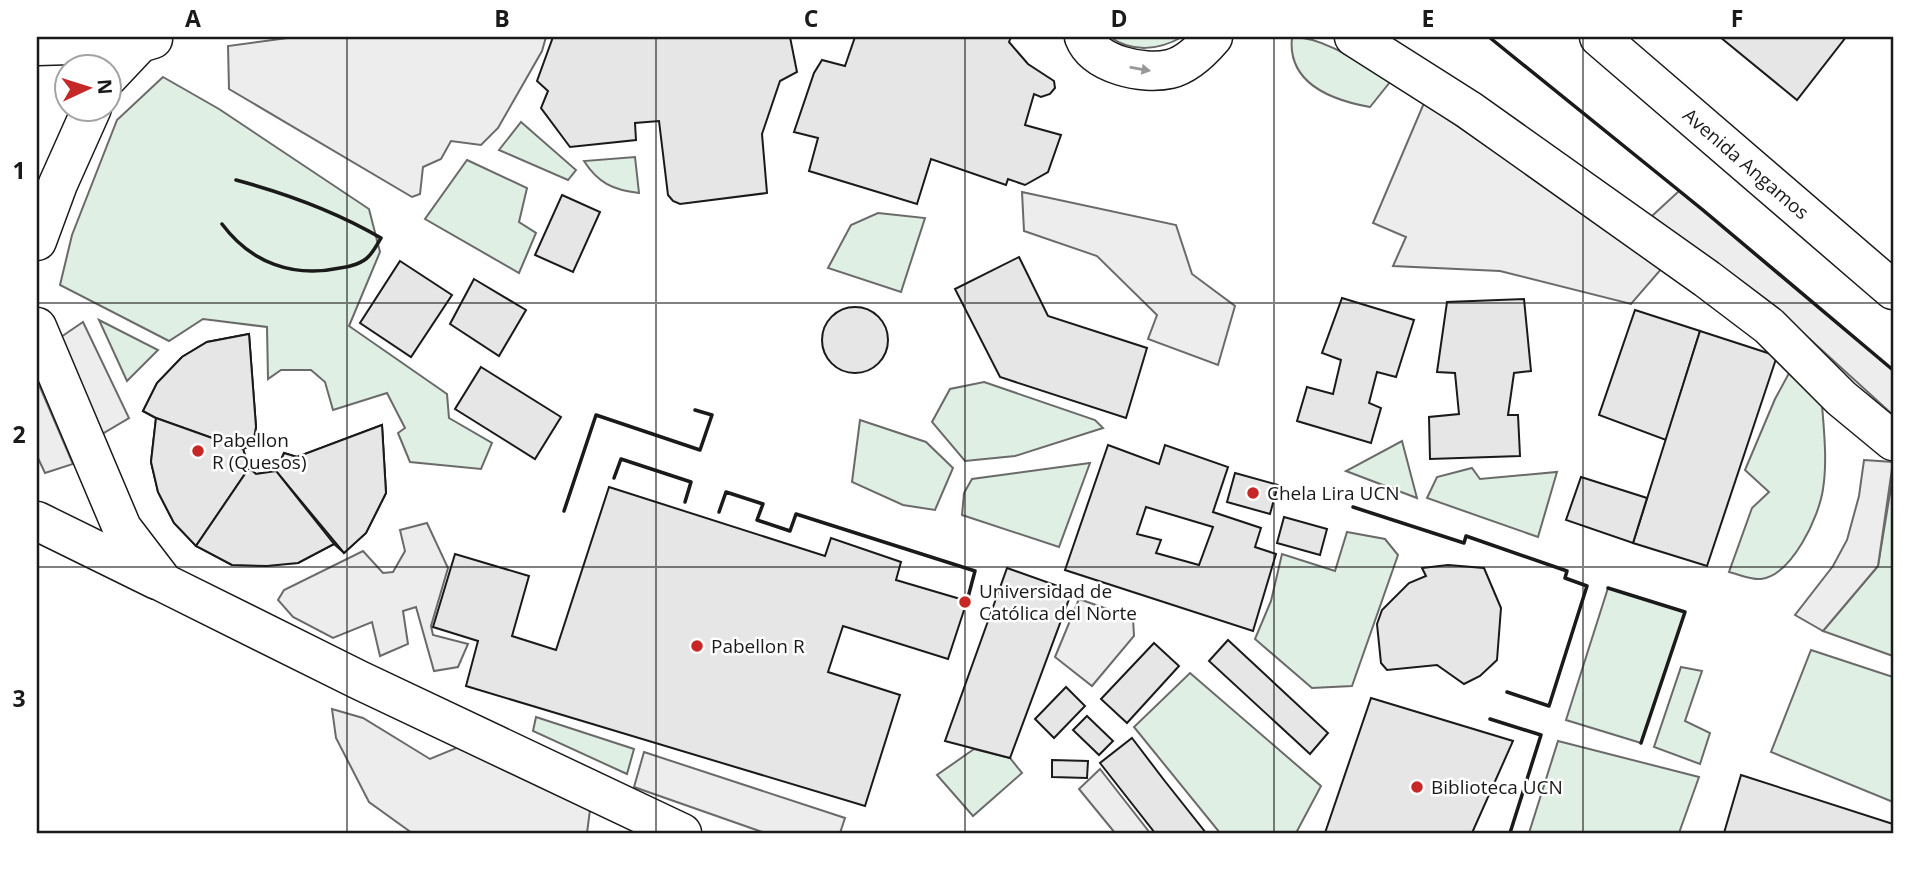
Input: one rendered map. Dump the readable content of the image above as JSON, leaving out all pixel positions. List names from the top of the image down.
{
  "streets": {
    "main road": ["Avenida Angamos"]
  },
  "places": [
    "Pabellon R (Quesos)",
    "Chela Lira UCN",
    "Universidad de Católica del Norte",
    "Pabellon R",
    "Biblioteca UCN"
  ],
  "north": "right",
  "grid": {
    "columns": [
      "A",
      "B",
      "C",
      "D",
      "E",
      "F"
    ],
    "rows": ["1", "2", "3"]
  }
}
